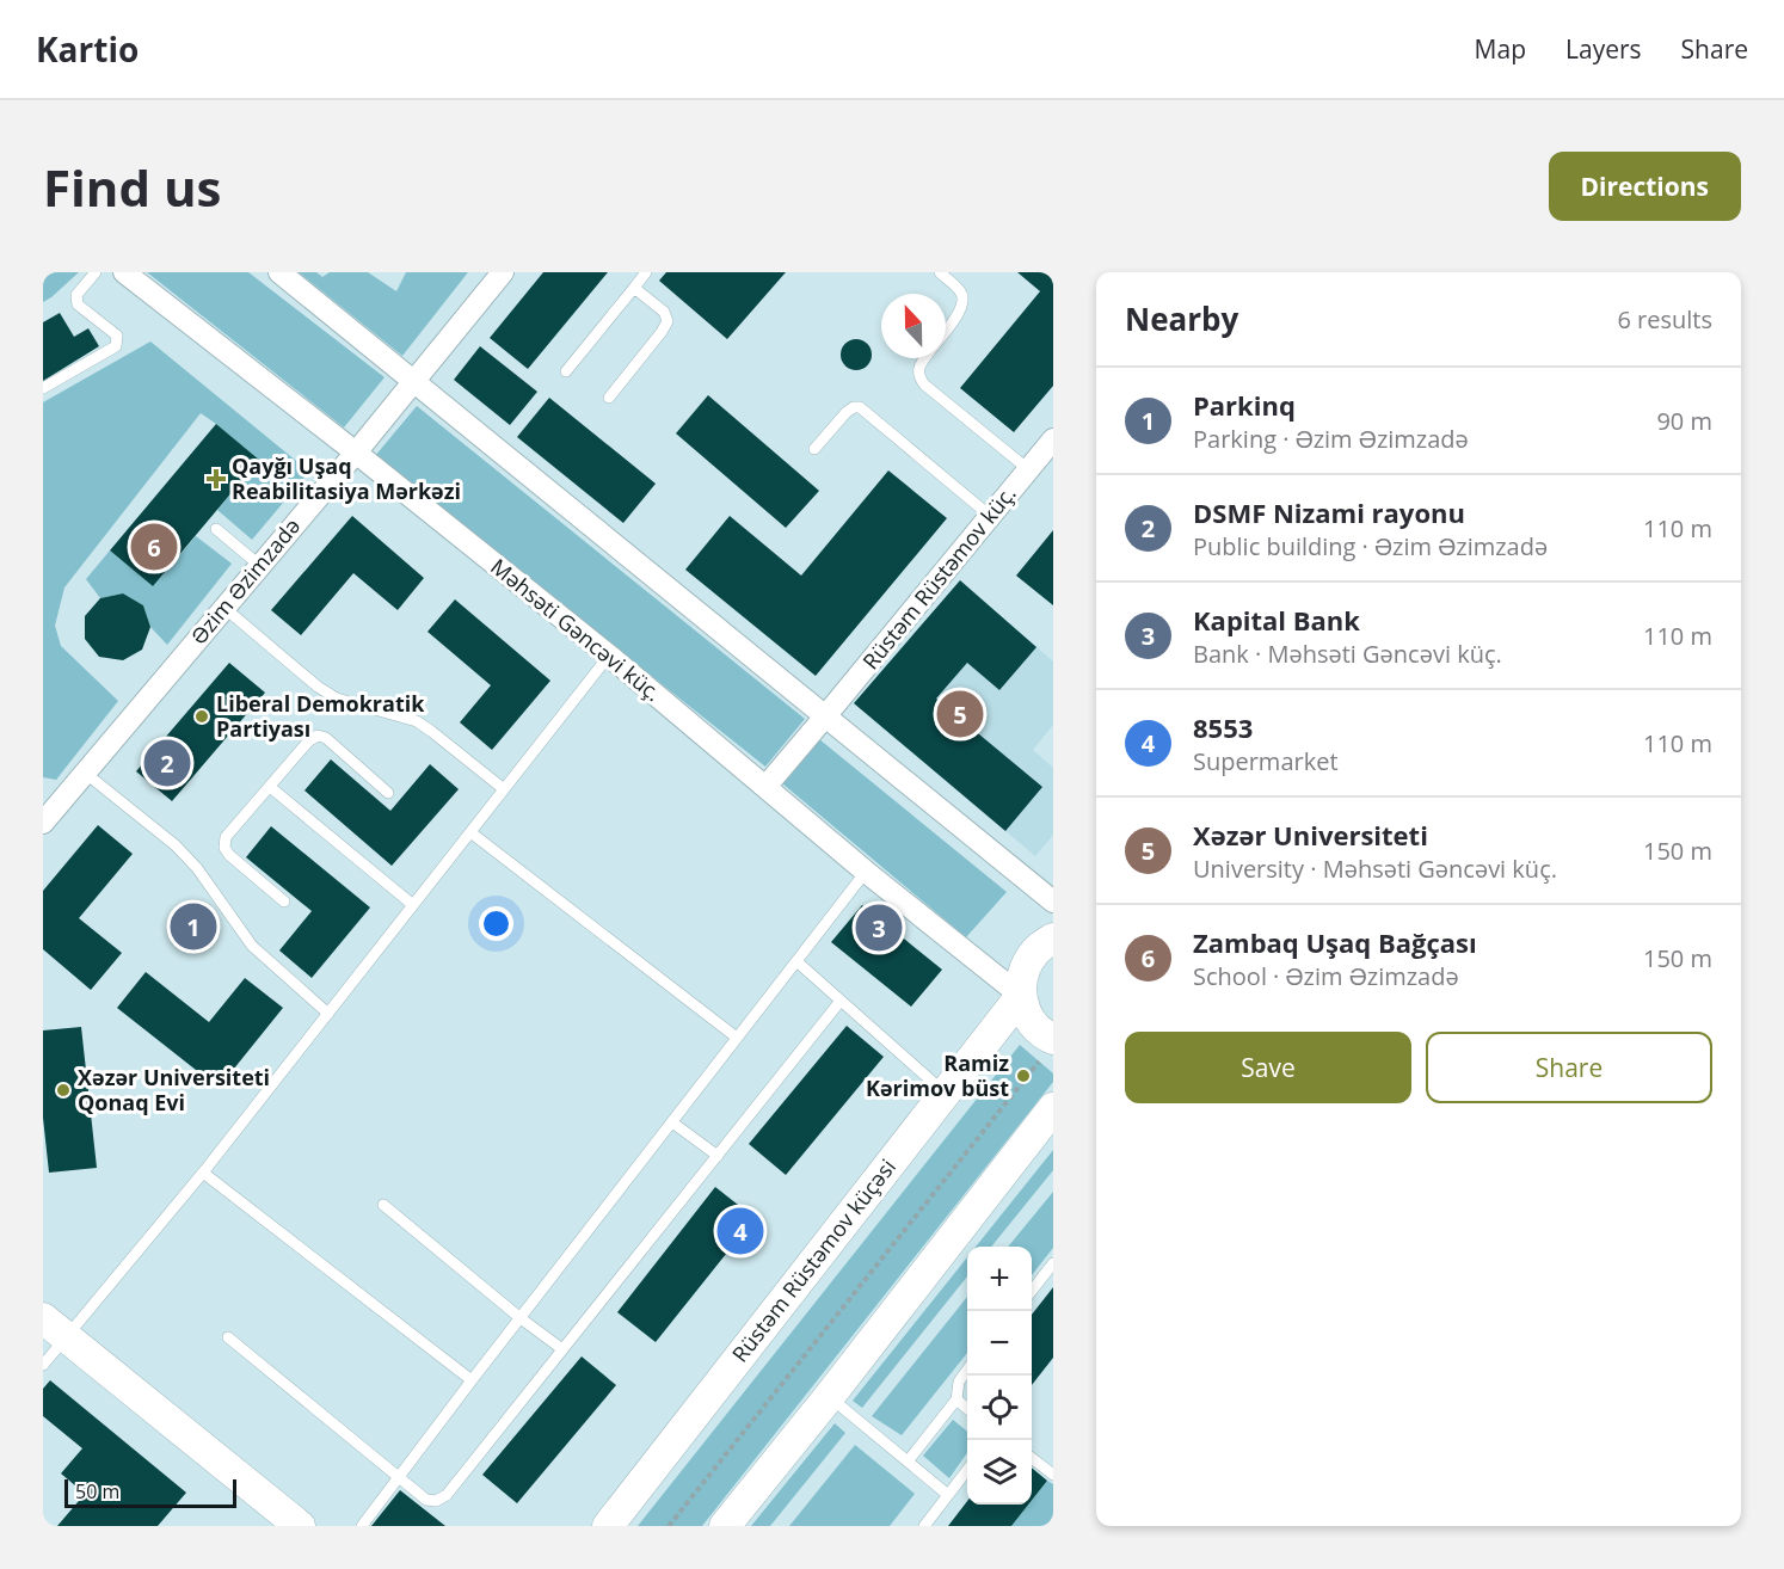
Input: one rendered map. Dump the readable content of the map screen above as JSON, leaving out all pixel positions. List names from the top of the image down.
{
  "streets": {
    "main road": ["Rüstəm Rüstəmov küçəsi"],
    "street": ["Rüstəm Rüstəmov küç.", "Əzim Əzimzadə", "Məhsəti Gəncəvi küç."]
  },
  "crossings": [
    ["Rüstəm Rüstəmov küç.", "Məhsəti Gəncəvi küç."],
    ["Əzim Əzimzadə", "Məhsəti Gəncəvi küç."],
    ["Məhsəti Gəncəvi küç.", "Rüstəm Rüstəmov küçəsi"]
  ],
  "places": {
    "health": ["Qayğı Uşaq Reabilitasiya Mərkəzi"],
    "other": ["Liberal Demokratik Partiyası", "Ramiz Kərimov büst", "Xəzər Universiteti Qonaq Evi"]
  },
  "scale_bar": "50 m",
  "north": "top",
  "page": {
    "header": "Kartio",
    "nav": ["Map", "Layers", "Share"],
    "buttons": [
      "Directions",
      ["Save", "Share"]
    ],
    "title": "Find us",
    "heading": ["Nearby", "6 results"],
    "list": [
      {
        "mark": "1",
        "name": "Parkinq",
        "note": "Parking · Əzim Əzimzadə",
        "value": "90 m"
      },
      {
        "mark": "2",
        "name": "DSMF Nizami rayonu",
        "note": "Public building · Əzim Əzimzadə",
        "value": "110 m"
      },
      {
        "mark": "3",
        "name": "Kapital Bank",
        "note": "Bank · Məhsəti Gəncəvi küç.",
        "value": "110 m"
      },
      {
        "mark": "4",
        "name": "8553",
        "note": "Supermarket",
        "value": "110 m"
      },
      {
        "mark": "5",
        "name": "Xəzər Universiteti",
        "note": "University · Məhsəti Gəncəvi küç.",
        "value": "150 m"
      },
      {
        "mark": "6",
        "name": "Zambaq Uşaq Bağçası",
        "note": "School · Əzim Əzimzadə",
        "value": "150 m"
      }
    ],
    "pins": [
      "6",
      "5",
      "2",
      "1",
      "3",
      "4"
    ],
    "map_buttons": ["+", "−"],
    "scale": "50 m"
  }
}
